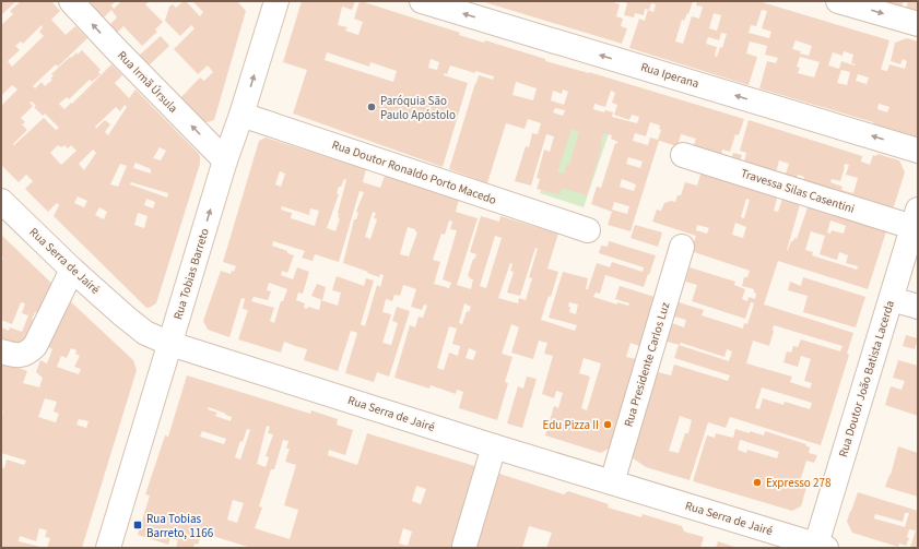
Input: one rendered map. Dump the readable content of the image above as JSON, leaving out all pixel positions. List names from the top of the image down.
{
  "streets": {
    "street": [
      "Rua Iperana",
      "Rua Irmã Úrsula",
      "Rua Doutor Ronaldo Porto Macedo",
      "Travessa Silas Casentini",
      "Rua Serra de Jairé",
      "Rua Tobias Barreto",
      "Rua Presidente Carlos Luz",
      "Rua Doutor João Batista Lacerda"
    ]
  },
  "crossings": [
    ["Rua Irmã Úrsula", "Rua Tobias Barreto"],
    ["Rua Doutor Ronaldo Porto Macedo", "Rua Tobias Barreto"],
    ["Travessa Silas Casentini", "Rua Doutor João Batista Lacerda"],
    ["Rua Serra de Jairé", "Rua Tobias Barreto"],
    ["Rua Serra de Jairé", "Rua Presidente Carlos Luz"],
    ["Rua Serra de Jairé", "Rua Doutor João Batista Lacerda"]
  ],
  "one_way": ["Rua Iperana", "Rua Irmã Úrsula", "Rua Tobias Barreto"],
  "places": {
    "other": ["Paróquia São Paulo Apóstolo", "Edu Pizza II", "Expresso 278"],
    "transit": ["Rua Tobias Barreto, 1166"]
  }
}
